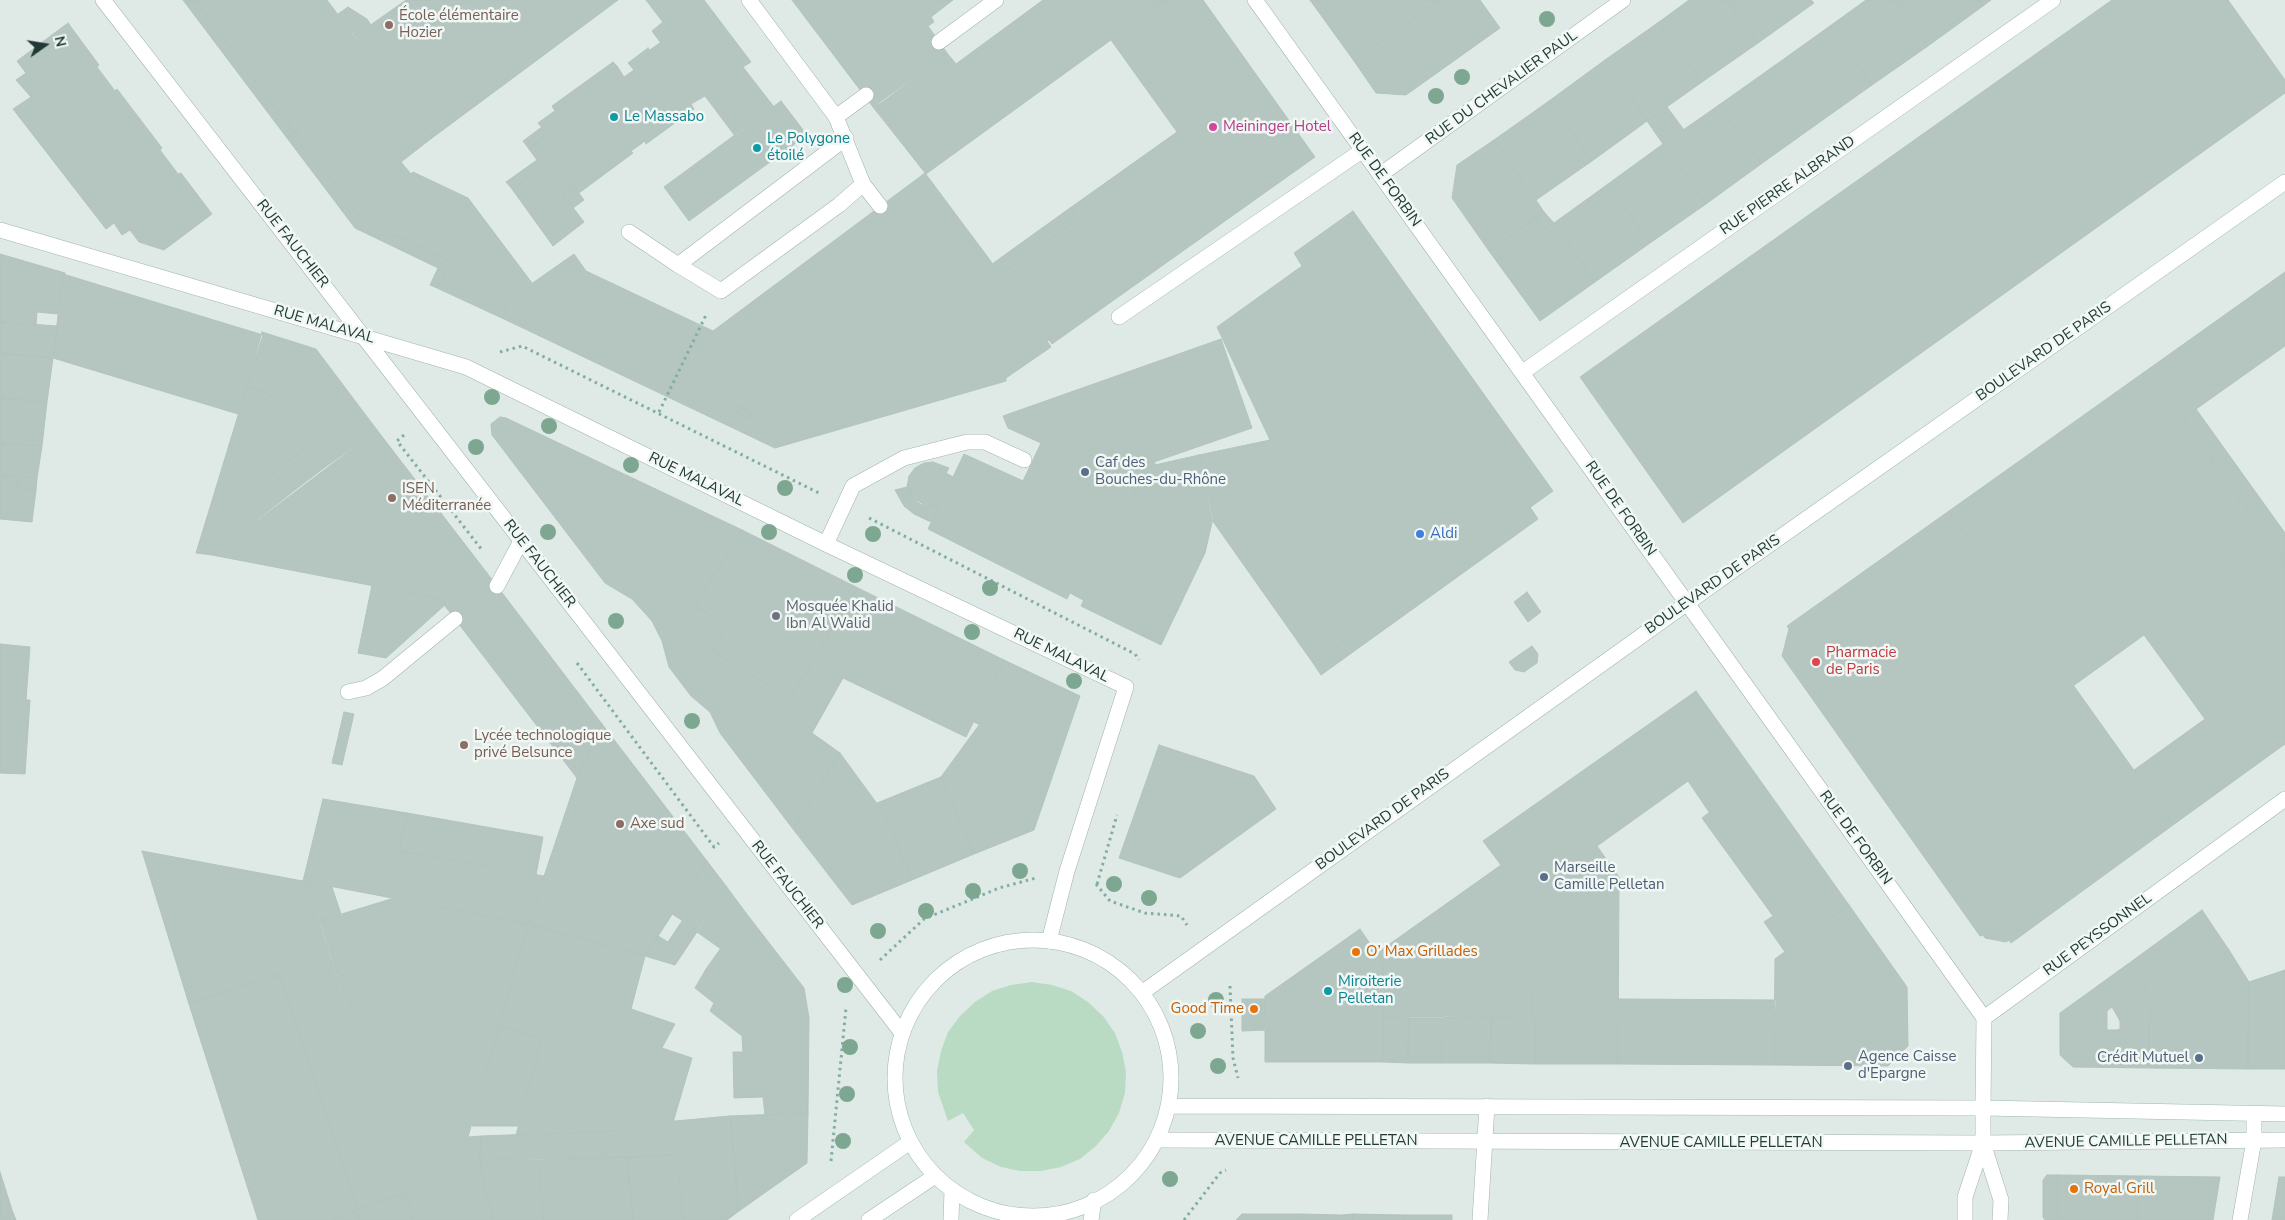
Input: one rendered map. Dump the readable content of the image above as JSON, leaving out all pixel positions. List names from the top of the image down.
{
  "streets": {
    "street": [
      "RUE DU CHEVALIER PAUL",
      "RUE DE FORBIN",
      "RUE PIERRE ALBRAND",
      "RUE FAUCHIER",
      "RUE MALAVAL",
      "BOULEVARD DE PARIS",
      "RUE PEYSSONNEL",
      "AVENUE CAMILLE PELLETAN"
    ]
  },
  "crossings": [
    ["RUE DU CHEVALIER PAUL", "RUE DE FORBIN"],
    ["RUE DE FORBIN", "RUE PIERRE ALBRAND"],
    ["RUE DE FORBIN", "BOULEVARD DE PARIS"],
    ["RUE DE FORBIN", "RUE PEYSSONNEL"],
    ["RUE FAUCHIER", "RUE MALAVAL"]
  ],
  "places": [
    "École élémentaire Hozier",
    "Le Massabo",
    "Meininger Hotel",
    "Le Polygone étoilé",
    "Caf des Bouches-du-Rhône",
    "ISEN Méditerranée",
    "Aldi",
    "Mosquée Khalid Ibn Al Walid",
    "Pharmacie de Paris",
    "Lycée technologique privé Belsunce",
    "Axe sud",
    "Marseille Camille Pelletan",
    "O’ Max Grillades",
    "Miroiterie Pelletan",
    "Good Time",
    "Crédit Mutuel",
    "Agence Caisse d'Epargne",
    "Royal Grill"
  ],
  "north": "right"
}
